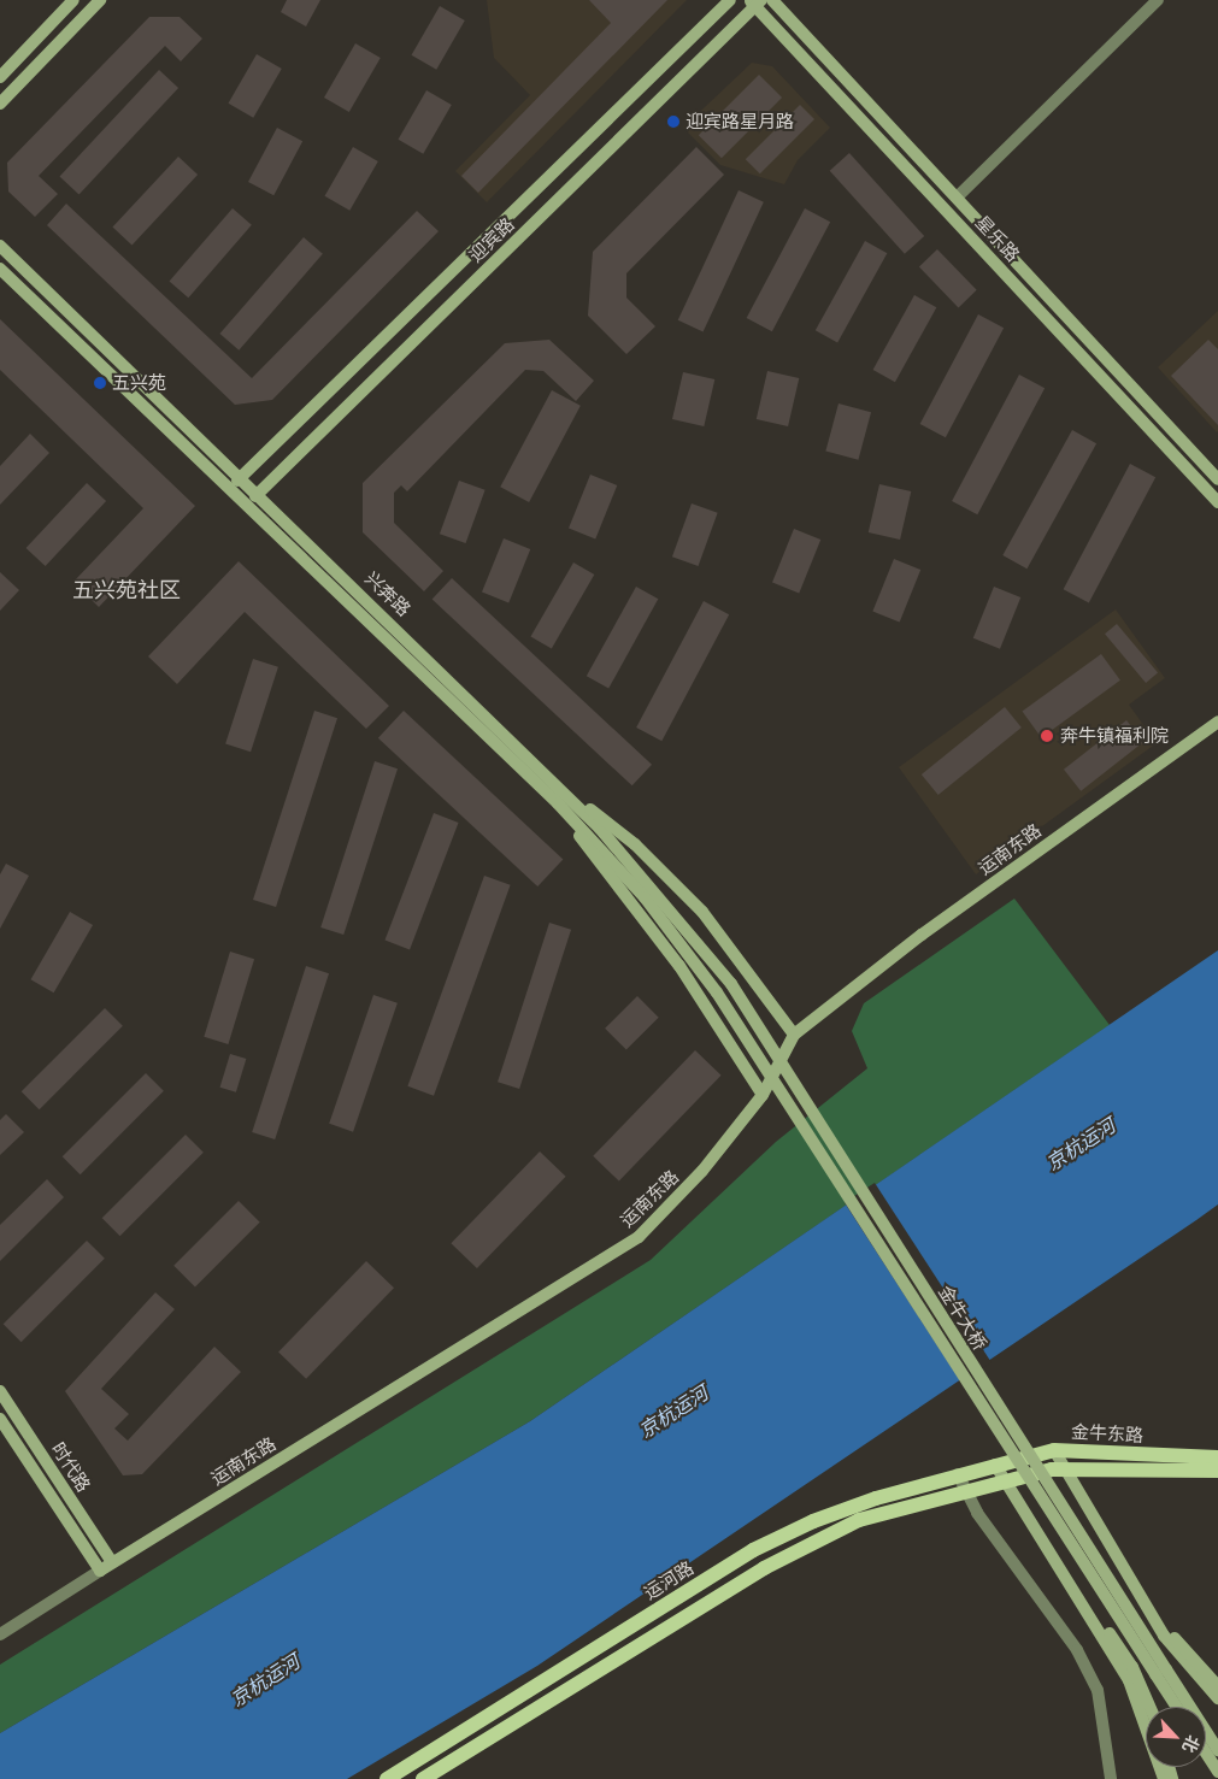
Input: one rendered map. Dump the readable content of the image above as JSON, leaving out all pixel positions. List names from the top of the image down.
{
  "streets": {
    "main road": [
      "星乐路",
      "迎宾路",
      "兴奔路",
      "运南东路",
      "金牛大桥",
      "金牛东路",
      "时代路",
      "运河路"
    ]
  },
  "crossings": [
    ["星乐路", "迎宾路"],
    ["迎宾路", "兴奔路"],
    ["兴奔路", "金牛大桥"],
    ["运南东路", "时代路"],
    ["金牛东路", "运河路"]
  ],
  "districts": ["五兴苑社区"],
  "water": ["京杭运河"],
  "places": ["迎宾路星月路", "五兴苑", "奔牛镇福利院"],
  "north": "bottom right"
}
